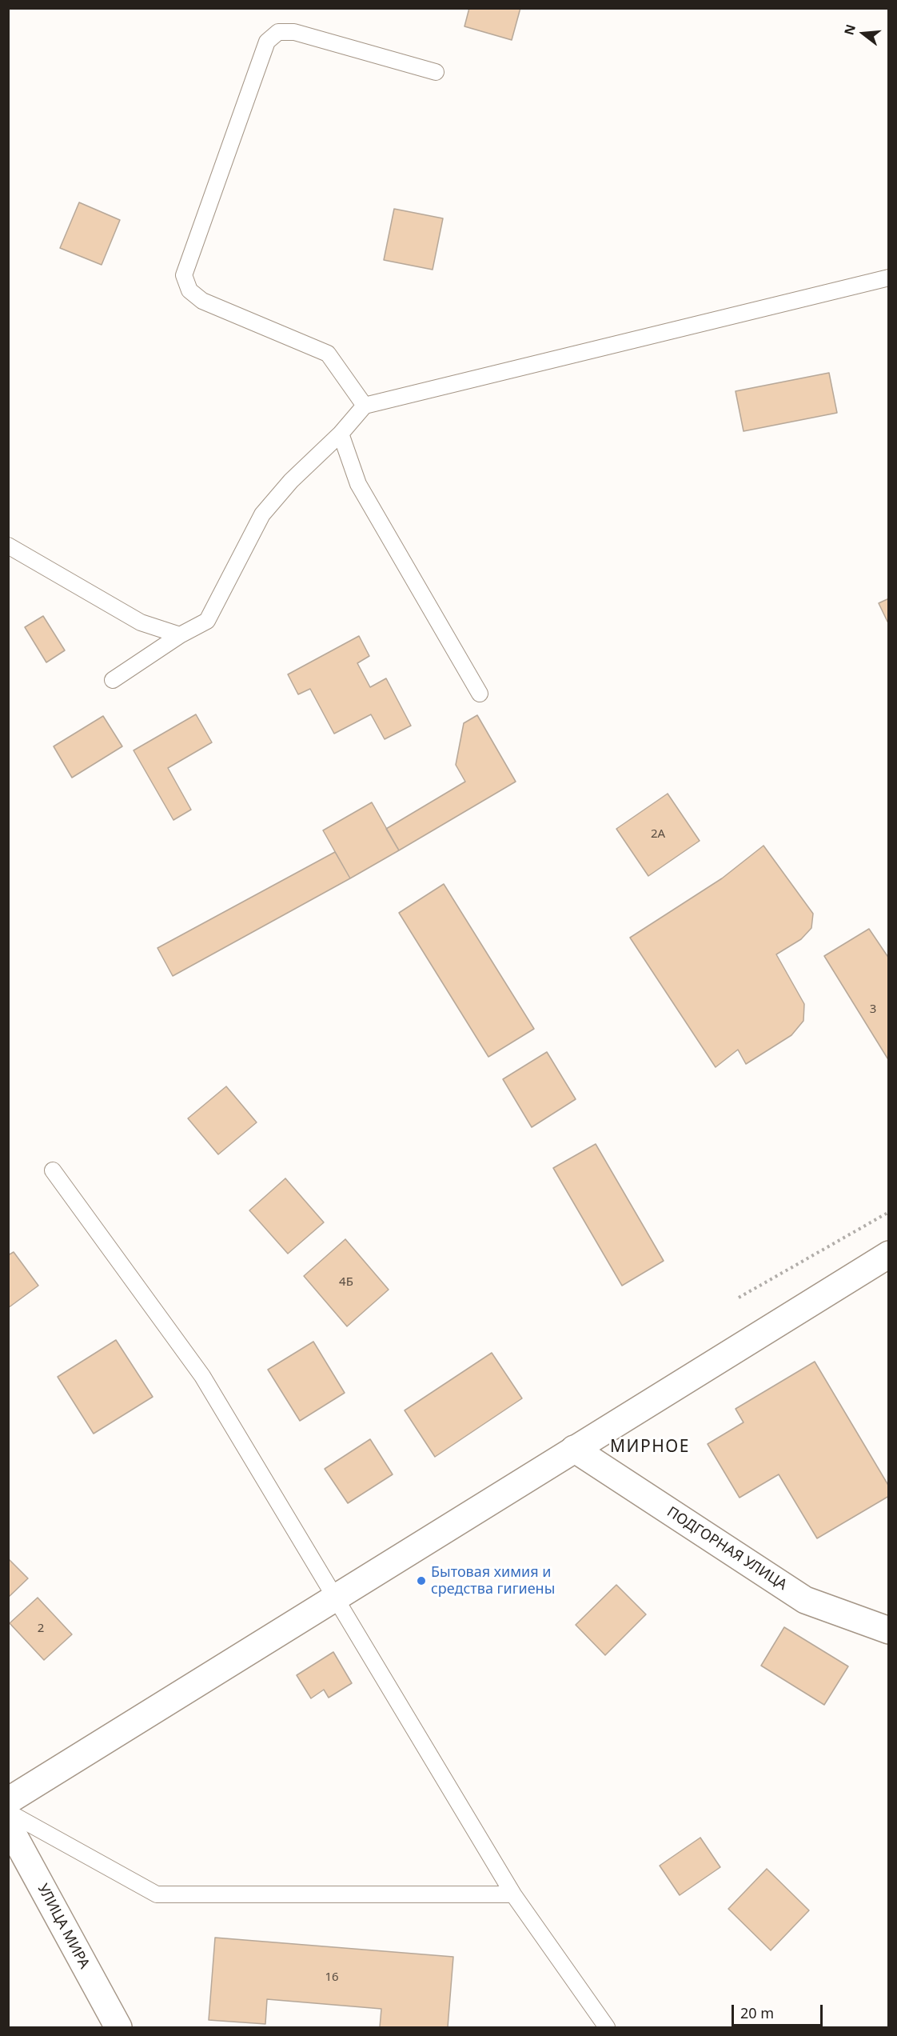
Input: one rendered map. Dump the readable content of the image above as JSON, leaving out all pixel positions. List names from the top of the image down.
{
  "streets": {
    "main road": ["ПОДГОРНАЯ УЛИЦА", "УЛИЦА МИРА"]
  },
  "districts": ["МИРНОЕ"],
  "places": ["Бытовая химия и средства гигиены"],
  "house_numbers": [
    "2А",
    "3",
    "4Б",
    "2",
    "16"
  ],
  "scale_bar": "20 m",
  "north": "left"
}
